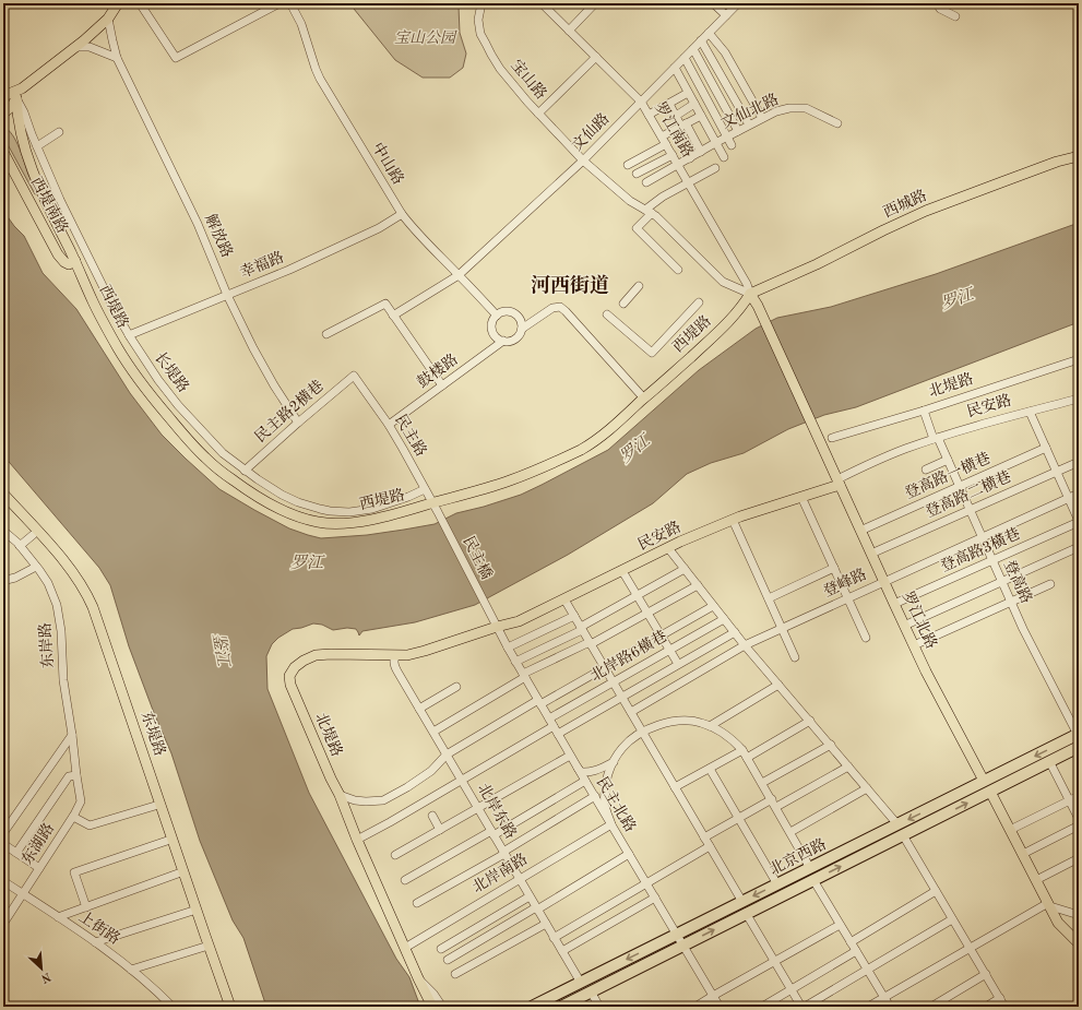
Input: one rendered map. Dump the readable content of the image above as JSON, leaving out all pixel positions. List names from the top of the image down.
{
  "streets": {
    "highway": ["北京西路"],
    "main road": [
      "西城路",
      "西堤南路",
      "西堤路",
      "北堤路",
      "民安路",
      "罗江北路",
      "东堤路"
    ],
    "street": [
      "宝山路",
      "文仙北路",
      "罗江南路",
      "文仙路",
      "中山路",
      "解放路",
      "幸福路",
      "鼓楼路",
      "长堤路",
      "民主路2横巷",
      "民主路",
      "登高路一横巷",
      "登高路二横巷",
      "登高路3橫巷",
      "民主橋",
      "登高路",
      "登峰路",
      "东岸路",
      "北岸路6橫巷",
      "民主北路",
      "北岸东路",
      "东湖路",
      "北岸南路",
      "上街路"
    ]
  },
  "crossings": [
    ["宝山路", "罗江南路"],
    ["宝山路", "文仙路"],
    ["宝山路", "西城路"],
    ["宝山路", "西堤路"],
    ["宝山路", "罗江北路"],
    ["文仙北路", "罗江南路"],
    ["罗江南路", "文仙路"],
    ["罗江南路", "西城路"],
    ["罗江南路", "西堤路"],
    ["罗江南路", "罗江北路"],
    ["文仙路", "中山路"],
    ["中山路", "幸福路"],
    ["中山路", "鼓楼路"],
    ["西城路", "西堤路"],
    ["西城路", "罗江北路"],
    ["西堤南路", "西堤路"],
    ["解放路", "幸福路"],
    ["解放路", "民主路2横巷"],
    ["幸福路", "长堤路"],
    ["西堤路", "长堤路"],
    ["西堤路", "民主路"],
    ["西堤路", "罗江北路"],
    ["鼓楼路", "民主路"],
    ["长堤路", "民主路2横巷"],
    ["长堤路", "民主路"],
    ["北堤路", "民安路"],
    ["北堤路", "登高路"],
    ["北堤路", "民主北路"],
    ["北堤路", "北岸东路"],
    ["北堤路", "北岸南路"],
    ["民安路", "登高路"],
    ["民安路", "罗江北路"],
    ["民安路", "民主北路"],
    ["民主路2横巷", "民主路"],
    ["民主路", "民主橋"],
    ["登高路一横巷", "登高路"],
    ["登高路一横巷", "罗江北路"],
    ["登高路二横巷", "登高路"],
    ["登高路二横巷", "罗江北路"],
    ["登高路3橫巷", "登高路"],
    ["登高路3橫巷", "罗江北路"],
    ["民主橋", "民主北路"],
    ["登高路", "登峰路"],
    ["登高路", "北京西路"],
    ["登峰路", "罗江北路"],
    ["罗江北路", "北京西路"],
    ["东岸路", "东湖路"],
    ["北岸路6橫巷", "民主北路"],
    ["民主北路", "北京西路"],
    ["民主北路", "北岸南路"],
    ["北岸东路", "北京西路"],
    ["北岸东路", "北岸南路"],
    ["东湖路", "上街路"]
  ],
  "districts": ["河西街道"],
  "water": ["罗江", "鉴江"],
  "parks": ["宝山公园"],
  "north": "bottom right"
}
